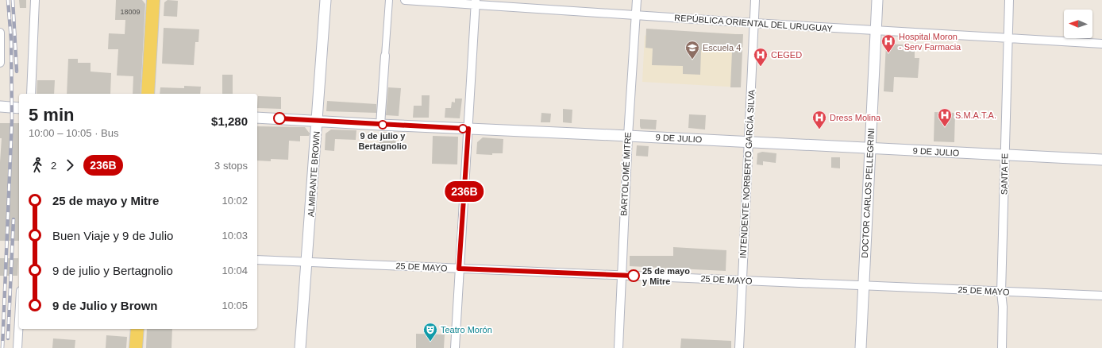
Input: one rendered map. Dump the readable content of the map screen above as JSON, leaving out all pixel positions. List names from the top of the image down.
{
  "streets": {
    "street": [
      "REPÚBLICA ORIENTAL DEL URUGUAY",
      "9 DE JULIO",
      "ALMIRANTE BROWN",
      "BARTOLOMÉ MITRE",
      "INTENDENTE NORBERTO GARCÍA SILVA",
      "SANTA FE",
      "DOCTOR CARLOS PELLEGRINI",
      "25 DE MAYO"
    ]
  },
  "crossings": [
    ["REPÚBLICA ORIENTAL DEL URUGUAY", "BARTOLOMÉ MITRE"],
    ["REPÚBLICA ORIENTAL DEL URUGUAY", "INTENDENTE NORBERTO GARCÍA SILVA"],
    ["REPÚBLICA ORIENTAL DEL URUGUAY", "SANTA FE"],
    ["REPÚBLICA ORIENTAL DEL URUGUAY", "DOCTOR CARLOS PELLEGRINI"],
    ["9 DE JULIO", "ALMIRANTE BROWN"],
    ["9 DE JULIO", "BARTOLOMÉ MITRE"],
    ["9 DE JULIO", "INTENDENTE NORBERTO GARCÍA SILVA"],
    ["9 DE JULIO", "SANTA FE"],
    ["9 DE JULIO", "DOCTOR CARLOS PELLEGRINI"],
    ["ALMIRANTE BROWN", "25 DE MAYO"],
    ["BARTOLOMÉ MITRE", "25 DE MAYO"],
    ["INTENDENTE NORBERTO GARCÍA SILVA", "25 DE MAYO"],
    ["SANTA FE", "25 DE MAYO"],
    ["DOCTOR CARLOS PELLEGRINI", "25 DE MAYO"]
  ],
  "places": {
    "hospital": [
      "Hospital Moron - Serv Farmacia",
      "CEGED",
      "S.M.A.T.A.",
      "Dress Molina"
    ],
    "school or university": ["Escuela 4"],
    "other": ["9 de julio y Bertagnolio", "25 de mayo y Mitre"],
    "theatre": ["Teatro Morón"]
  },
  "lines": ["bus line 236B"],
  "house_numbers": ["18009"],
  "north": "left",
  "page": {
    "on_map": "236B",
    "heading": ["5 min", "10:00 – 10:05 · Bus", "$1,280"],
    "legs": ["2", "236B", "3 stops"],
    "list": [
      {
        "name": "25 de mayo y Mitre",
        "value": "10:02"
      },
      {
        "name": "Buen Viaje y 9 de Julio",
        "value": "10:03"
      },
      {
        "name": "9 de julio y Bertagnolio",
        "value": "10:04"
      },
      {
        "name": "9 de Julio y Brown",
        "value": "10:05"
      }
    ]
  }
}
